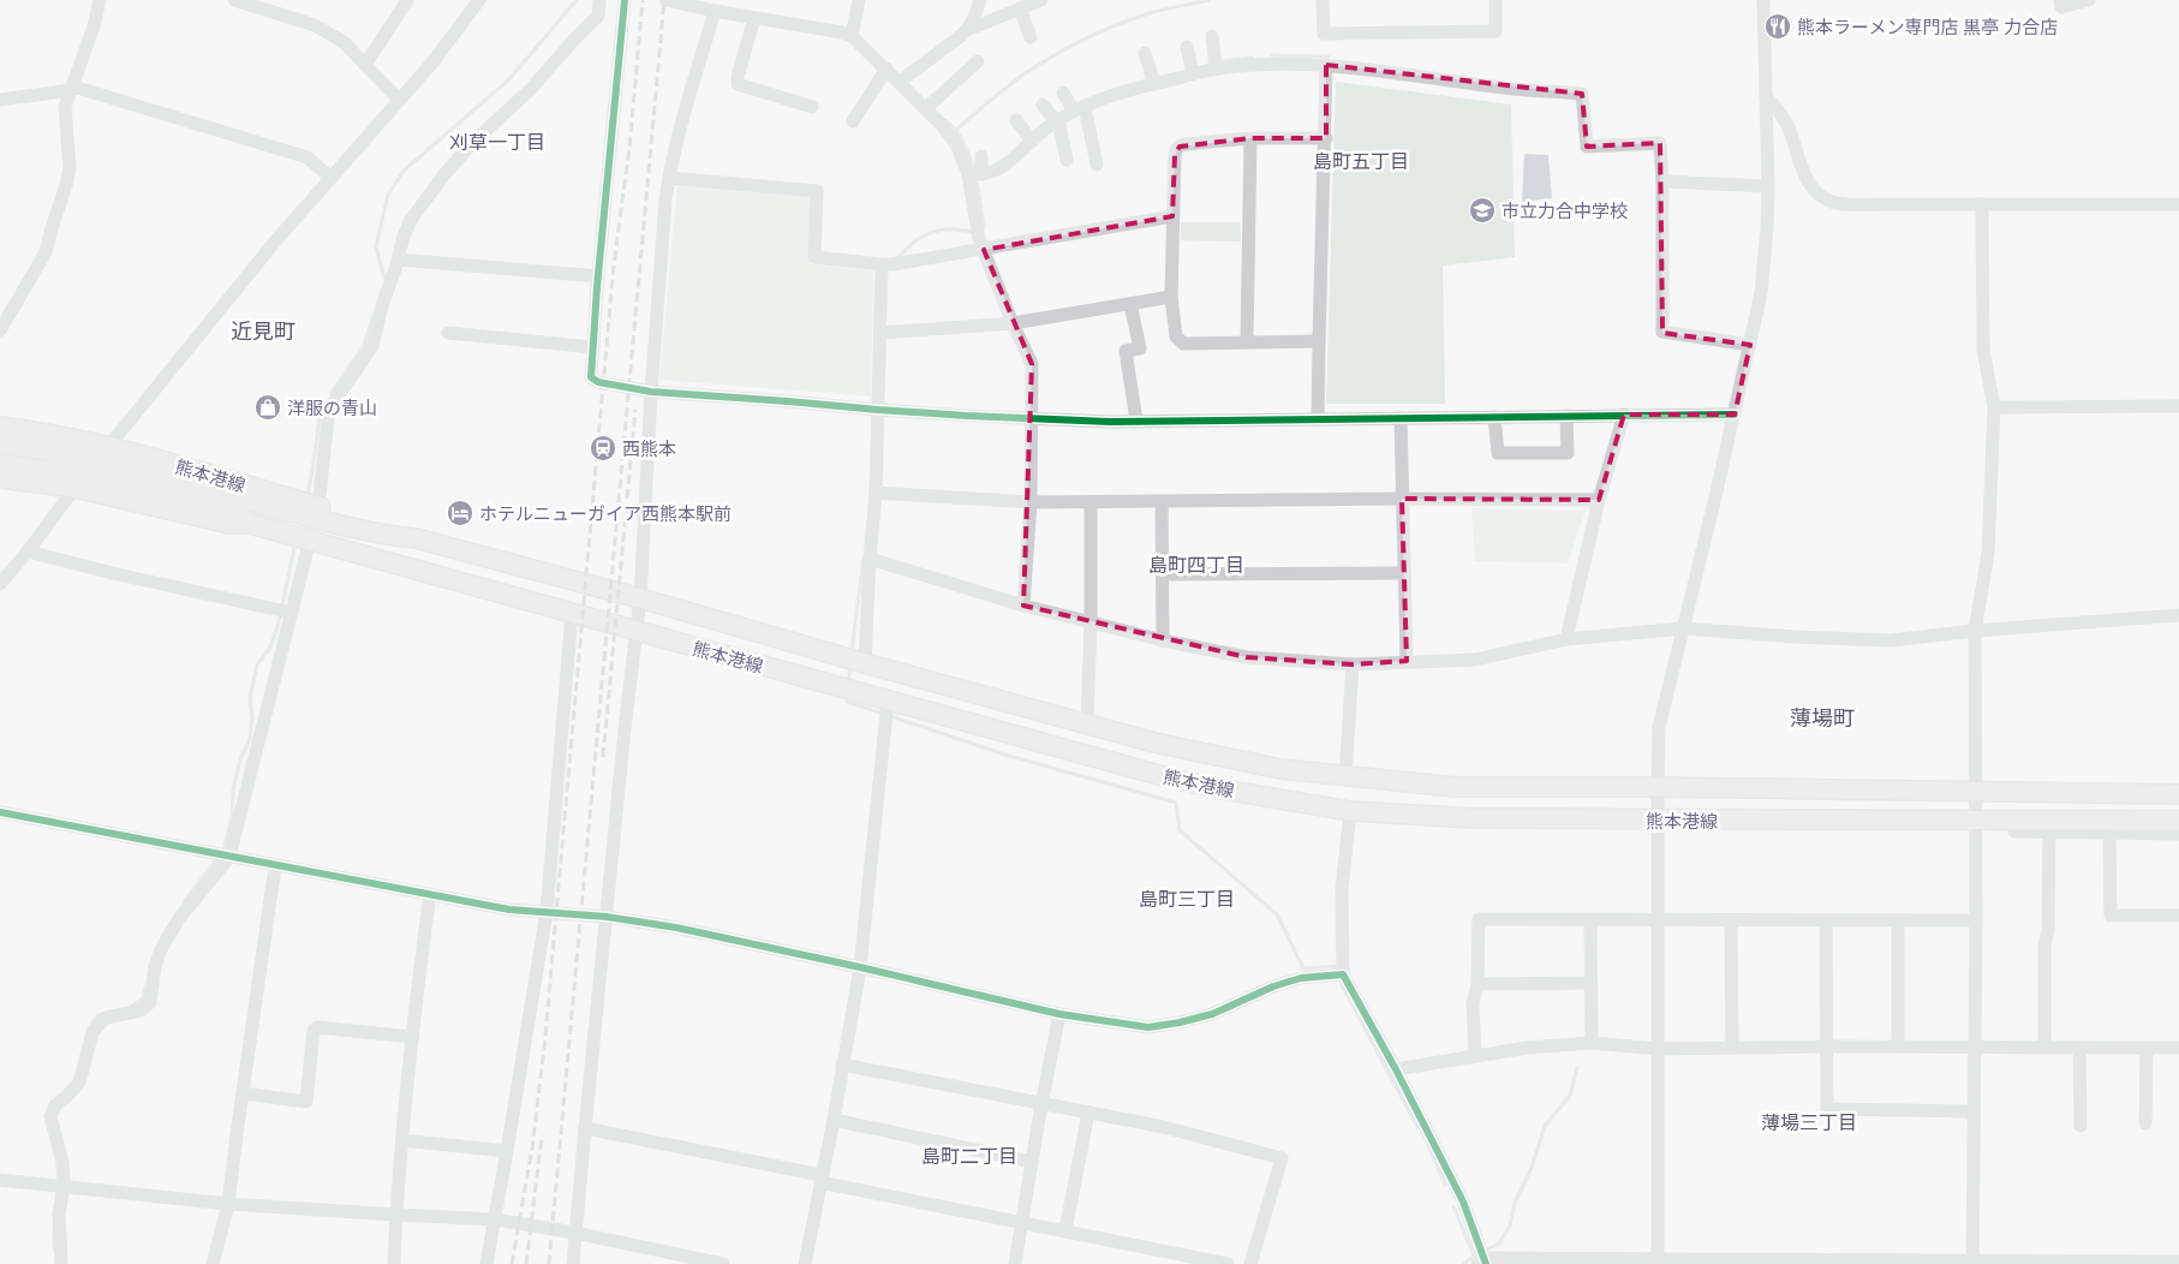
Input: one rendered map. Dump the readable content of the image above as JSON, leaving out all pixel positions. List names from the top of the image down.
{
  "streets": {
    "main road": ["熊本港線"]
  },
  "districts": [
    "刈草一丁目",
    "島町五丁目",
    "近見町",
    "島町四丁目",
    "薄場町",
    "島町三丁目",
    "薄場三丁目",
    "島町二丁目"
  ],
  "places": {
    "restaurant": ["熊本ラーメン専門店 黒亭 力合店"],
    "school or university": ["市立力合中学校"],
    "shop": ["洋服の青山"],
    "station": ["西熊本"],
    "hotel": ["ホテルニューガイア西熊本駅前"]
  }
}
